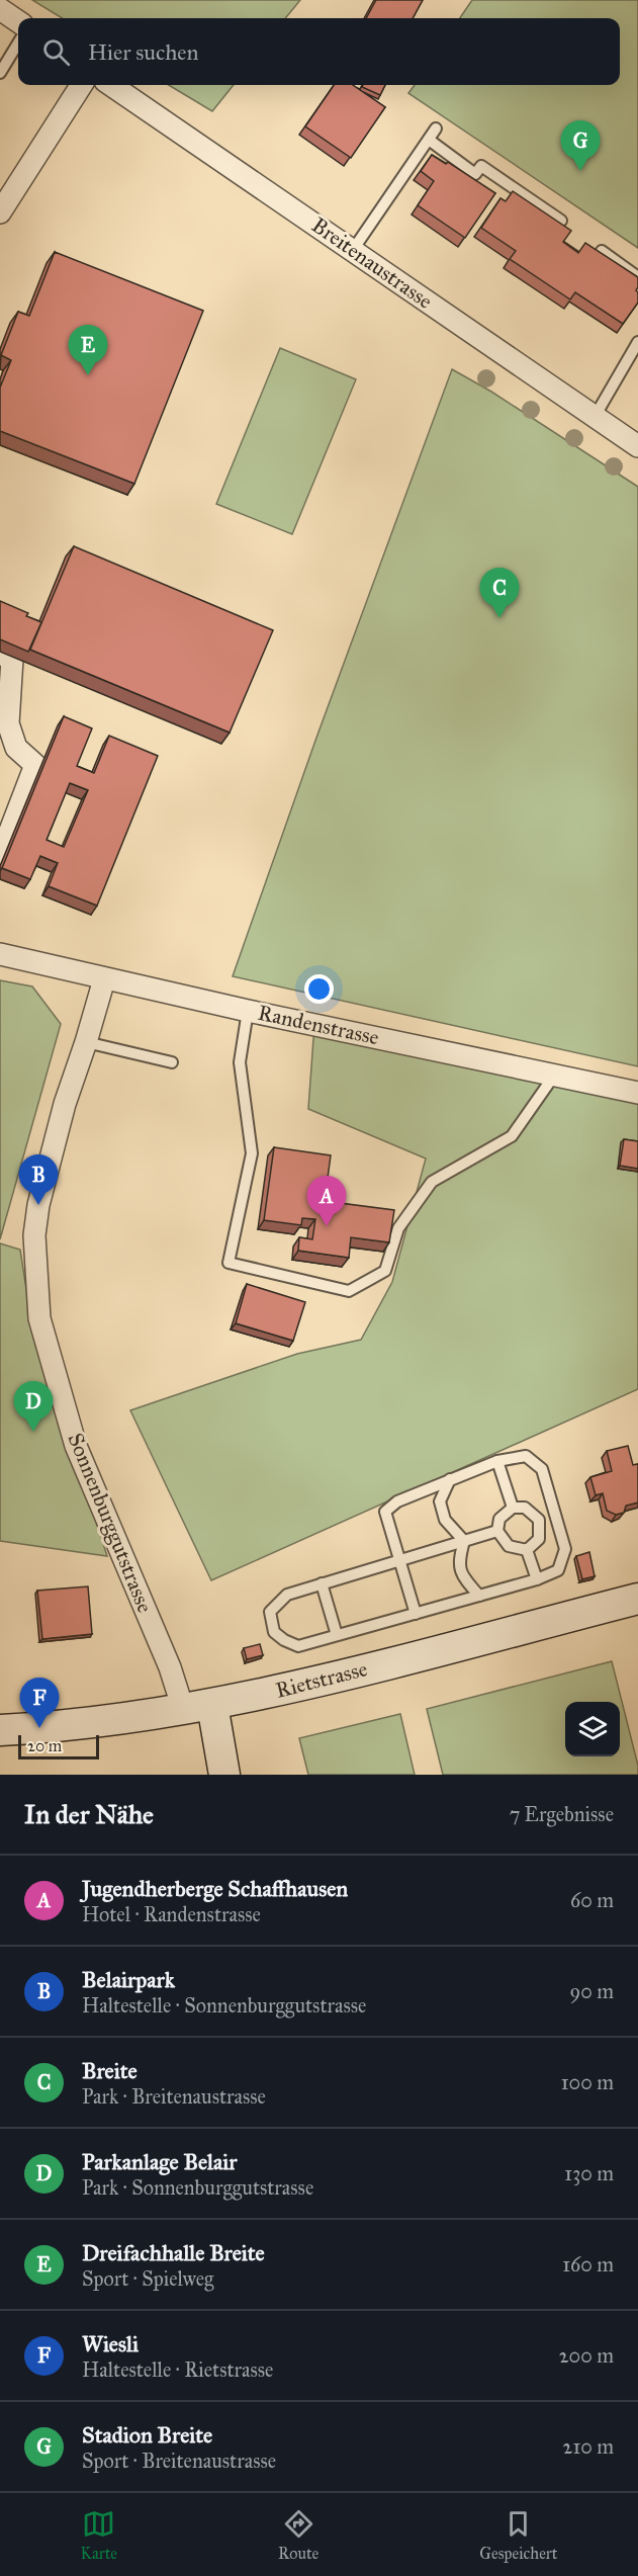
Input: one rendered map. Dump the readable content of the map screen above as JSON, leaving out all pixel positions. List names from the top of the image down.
{
  "streets": {
    "street": [
      "Breitenaustrasse",
      "Randenstrasse",
      "Sonnenburggutstrasse",
      "Rietstrasse"
    ]
  },
  "crossings": [
    ["Randenstrasse", "Sonnenburggutstrasse"],
    ["Sonnenburggutstrasse", "Rietstrasse"]
  ],
  "scale_bar": "20 m",
  "page": {
    "search": "Hier suchen",
    "pins": [
      "G",
      "E",
      "C",
      "B",
      "A",
      "D",
      "F"
    ],
    "scale": "20 m",
    "heading": ["In der Nähe", "7 Ergebnisse"],
    "list": [
      {
        "mark": "A",
        "name": "Jugendherberge Schaffhausen",
        "note": "Hotel · Randenstrasse",
        "value": "60 m"
      },
      {
        "mark": "B",
        "name": "Belairpark",
        "note": "Haltestelle · Sonnenburggutstrasse",
        "value": "90 m"
      },
      {
        "mark": "C",
        "name": "Breite",
        "note": "Park · Breitenaustrasse",
        "value": "100 m"
      },
      {
        "mark": "D",
        "name": "Parkanlage Belair",
        "note": "Park · Sonnenburggutstrasse",
        "value": "130 m"
      },
      {
        "mark": "E",
        "name": "Dreifachhalle Breite",
        "note": "Sport · Spielweg",
        "value": "160 m"
      },
      {
        "mark": "F",
        "name": "Wiesli",
        "note": "Haltestelle · Rietstrasse",
        "value": "200 m"
      },
      {
        "mark": "G",
        "name": "Stadion Breite",
        "note": "Sport · Breitenaustrasse",
        "value": "210 m"
      }
    ],
    "nav": ["Karte", "Route", "Gespeichert"]
  }
}
